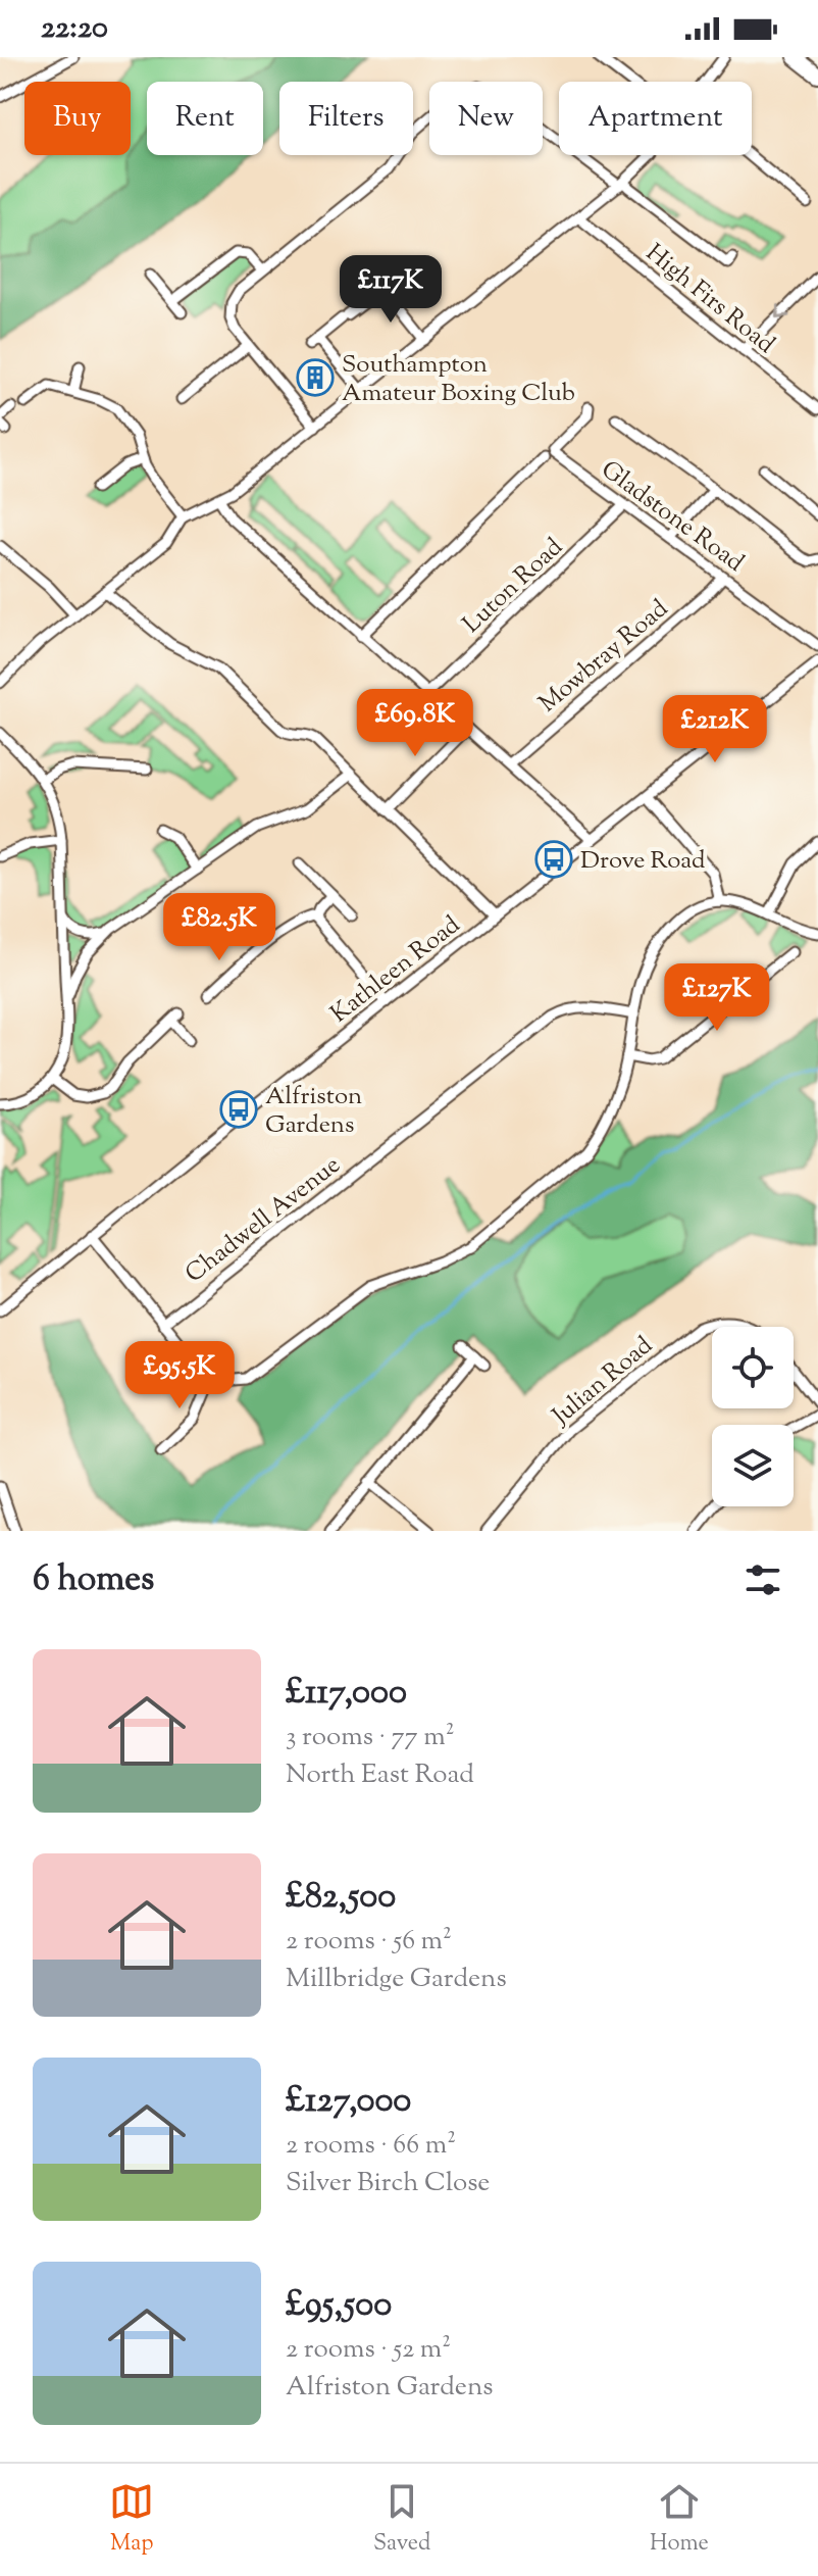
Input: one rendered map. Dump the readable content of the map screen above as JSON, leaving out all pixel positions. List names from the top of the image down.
{
  "streets": {
    "street": [
      "High Firs Road",
      "Gladstone Road",
      "Luton Road",
      "Mowbray Road",
      "Kathleen Road",
      "Chadwell Avenue",
      "Julian Road"
    ]
  },
  "crossings": [
    ["Gladstone Road", "Luton Road"],
    ["Gladstone Road", "Mowbray Road"]
  ],
  "places": {
    "building": ["Southampton Amateur Boxing Club"],
    "bus stop": ["Drove Road", "Alfriston Gardens"]
  },
  "page": {
    "status": "22:20",
    "chip": [
      "Buy",
      "Rent",
      "Filters",
      "New",
      "Apartment"
    ],
    "price": [
      "£117K",
      "£69.8K",
      "£212K",
      "£82.5K",
      "£127K",
      "£95.5K"
    ],
    "heading": "6 homes",
    "list": [
      {
        "name": "£117,000",
        "note": "3 rooms · 77 m² · North East Road"
      },
      {
        "name": "£82,500",
        "note": "2 rooms · 56 m² · Millbridge Gardens"
      },
      {
        "name": "£127,000",
        "note": "2 rooms · 66 m² · Silver Birch Close"
      },
      {
        "name": "£95,500",
        "note": "2 rooms · 52 m² · Alfriston Gardens"
      }
    ],
    "tabs": ["Map", "Saved", "Home"]
  }
}
